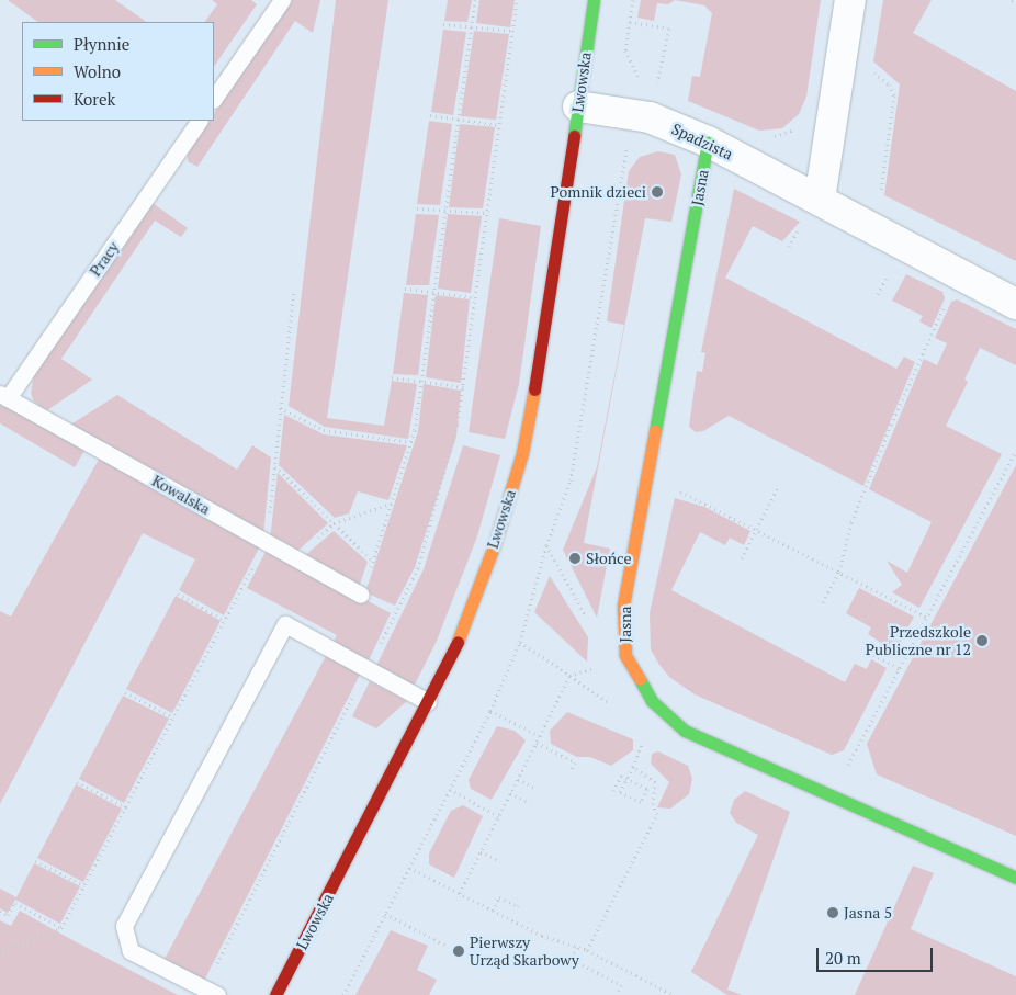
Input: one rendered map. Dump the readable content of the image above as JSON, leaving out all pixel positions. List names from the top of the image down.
{
  "streets": {
    "street": ["Lwowska", "Spadzista", "Jasna"],
    "lane": ["Pracy", "Kowalska"]
  },
  "crossings": [
    ["Lwowska", "Spadzista"],
    ["Spadzista", "Jasna"],
    ["Pracy", "Kowalska"]
  ],
  "places": [
    "Pomnik dzieci",
    "Słońce",
    "Przedszkole Publiczne nr 12",
    "Jasna 5",
    "Pierwszy Urząd Skarbowy"
  ],
  "legend": ["Płynnie", "Wolno", "Korek"],
  "scale_bar": "20 m"
}
